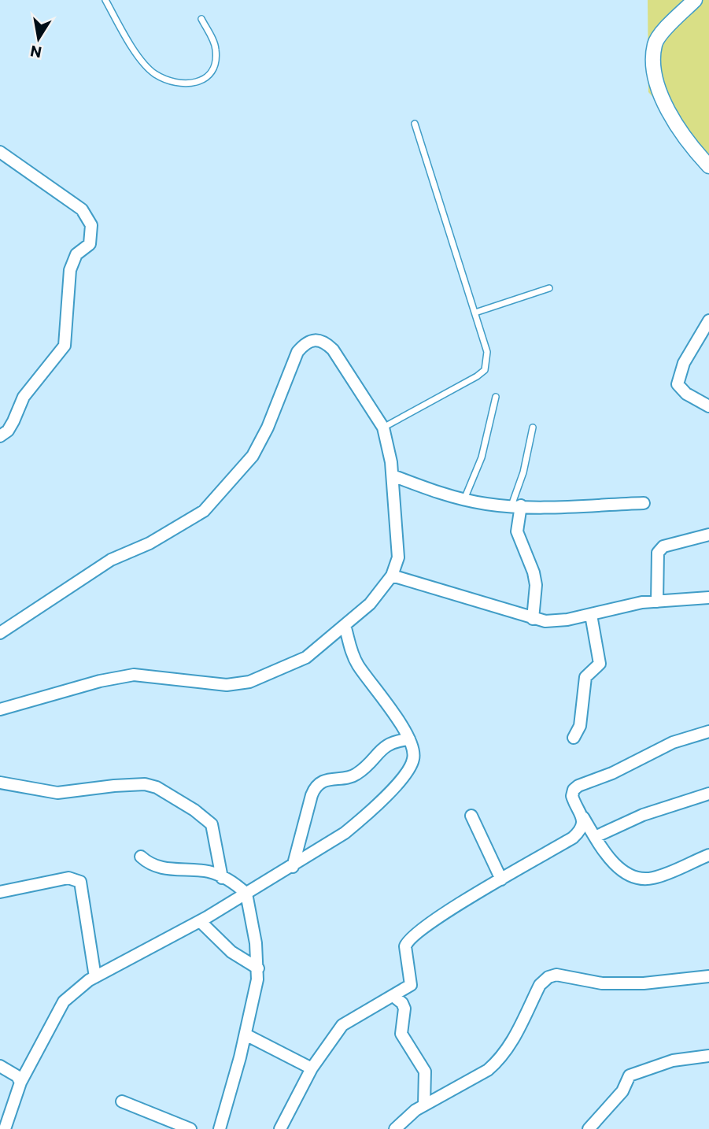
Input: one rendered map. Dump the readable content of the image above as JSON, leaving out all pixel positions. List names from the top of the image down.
{
  "north": "bottom"
}
